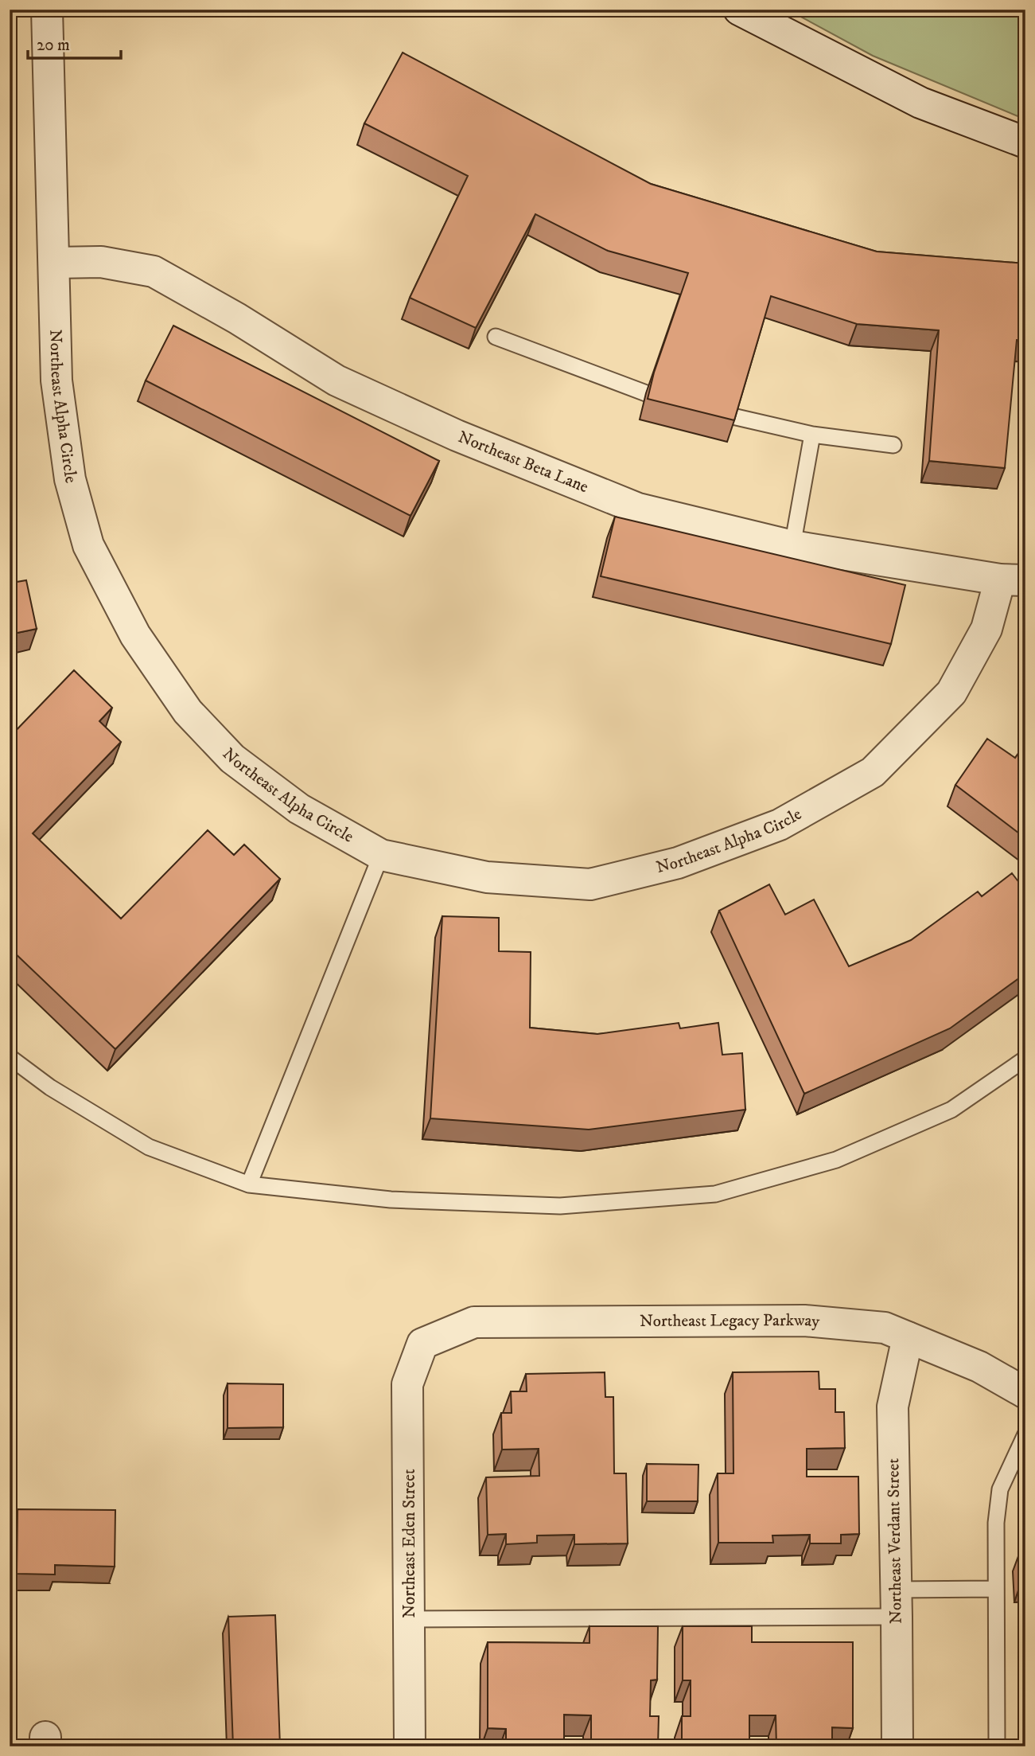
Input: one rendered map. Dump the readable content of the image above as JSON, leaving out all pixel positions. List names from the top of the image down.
{
  "streets": {
    "street": [
      "Northeast Alpha Circle",
      "Northeast Beta Lane",
      "Northeast Legacy Parkway",
      "Northeast Verdant Street",
      "Northeast Eden Street"
    ]
  },
  "crossings": [
    ["Northeast Alpha Circle", "Northeast Beta Lane"],
    ["Northeast Legacy Parkway", "Northeast Verdant Street"],
    ["Northeast Legacy Parkway", "Northeast Eden Street"]
  ],
  "scale_bar": "20 m"
}
